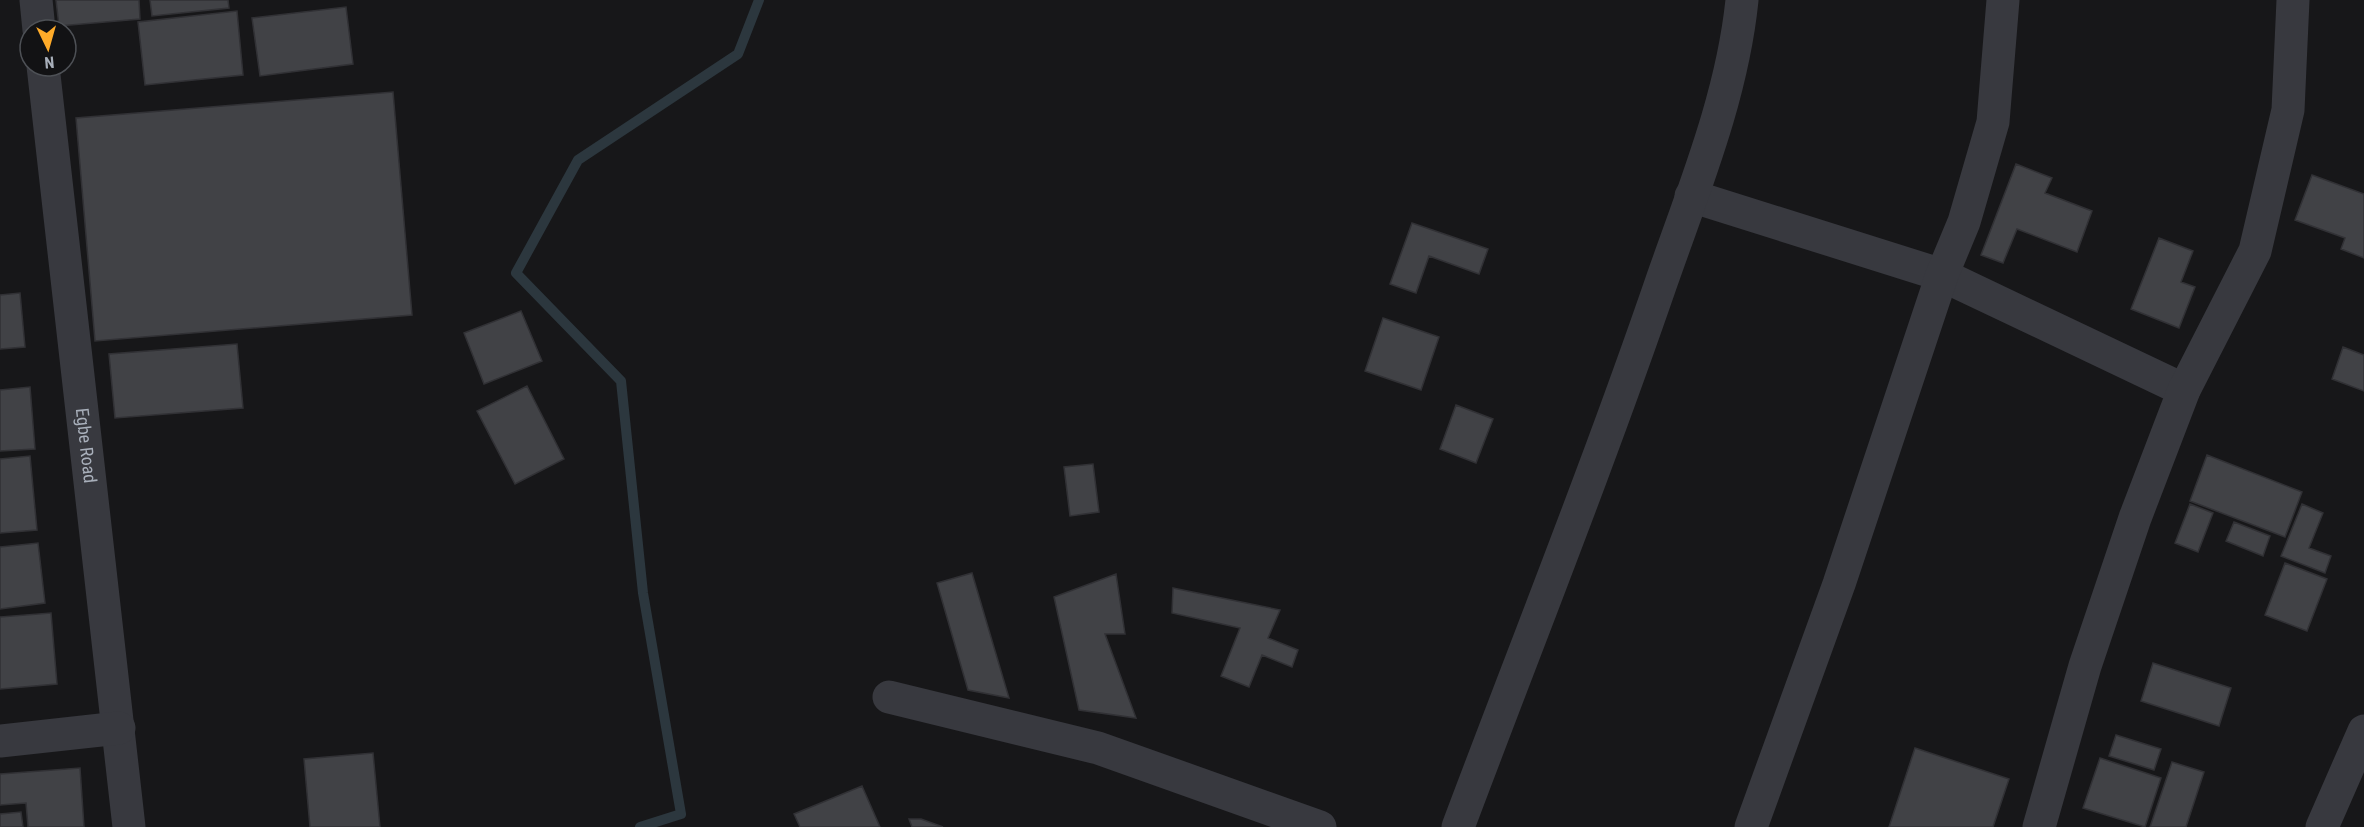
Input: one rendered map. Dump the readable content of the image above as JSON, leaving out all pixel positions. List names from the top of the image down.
{
  "streets": {
    "street": ["Egbe Road"]
  },
  "north": "bottom"
}
